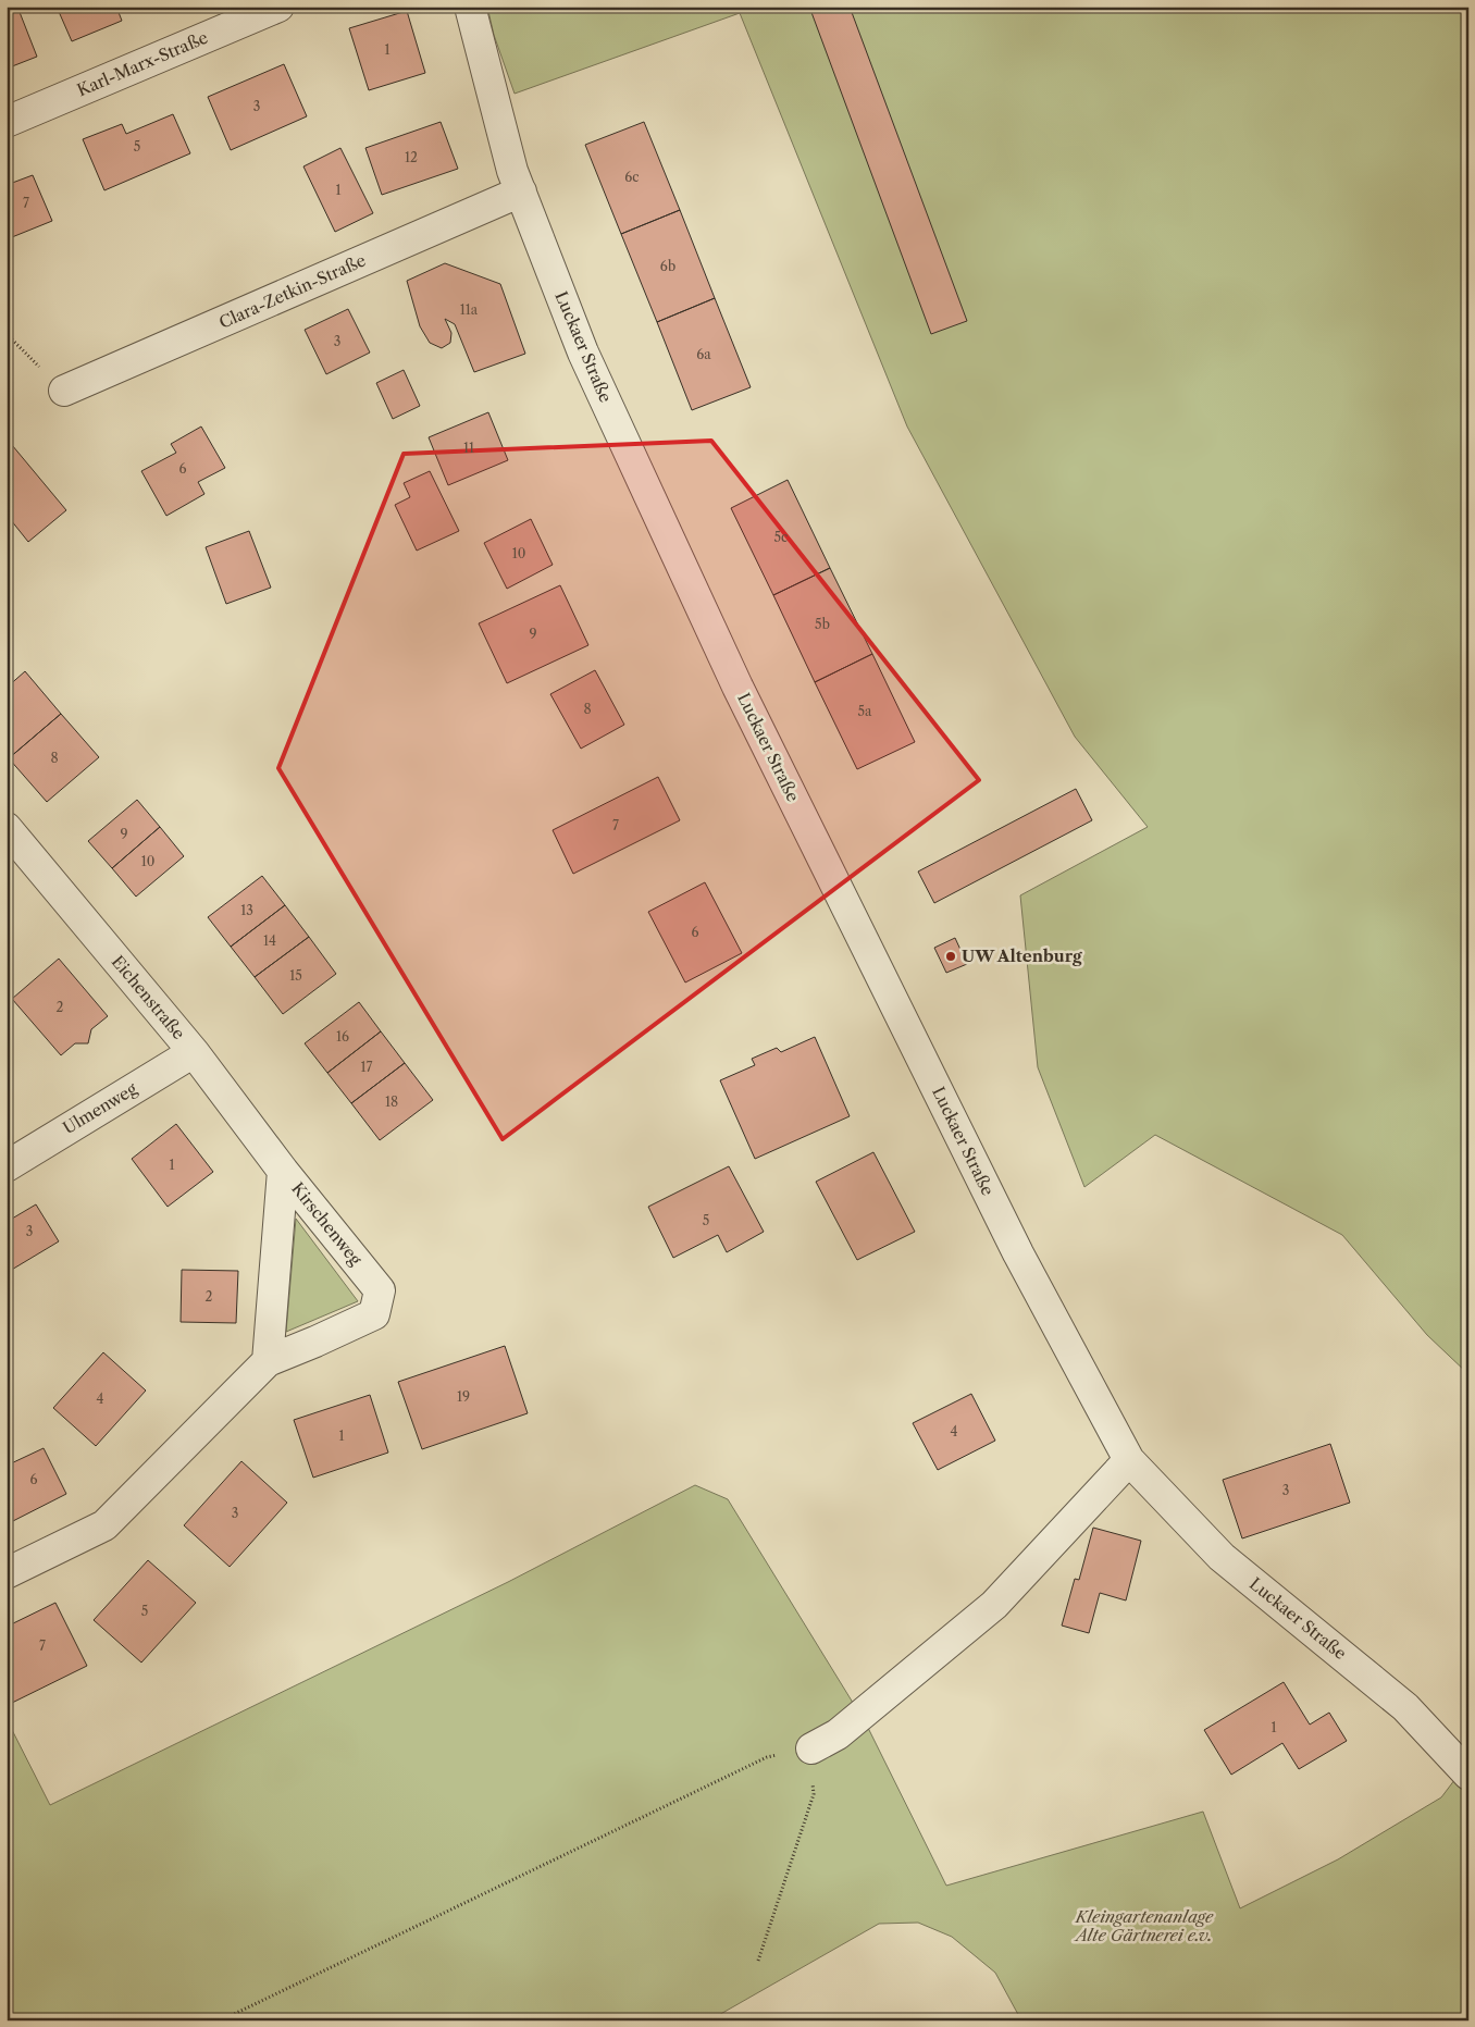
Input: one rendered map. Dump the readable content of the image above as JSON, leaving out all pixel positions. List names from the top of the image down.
{
  "streets": {
    "street": [
      "Karl-Marx-Straße",
      "Clara-Zetkin-Straße",
      "Luckaer Straße",
      "Eichenstraße",
      "Ulmenweg",
      "Kirschenweg"
    ]
  },
  "crossings": [
    ["Clara-Zetkin-Straße", "Luckaer Straße"],
    ["Eichenstraße", "Ulmenweg"],
    ["Eichenstraße", "Kirschenweg"]
  ],
  "parks": ["Kleingartenanlage Alte Gärtnerei e.v."],
  "places": ["UW Altenburg"],
  "house_numbers": [
    "1",
    "3",
    "5",
    "12",
    "6c",
    "1",
    "7",
    "6b",
    "11a",
    "3",
    "6a",
    "11",
    "6",
    "5c",
    "10",
    "5b",
    "9",
    "8",
    "5a",
    "8",
    "7",
    "9",
    "10",
    "13",
    "6",
    "14",
    "15",
    "2",
    "16",
    "17",
    "18",
    "1",
    "5",
    "3",
    "2",
    "19",
    "4",
    "4",
    "1",
    "6",
    "3",
    "3",
    "5",
    "7",
    "1"
  ]
}
